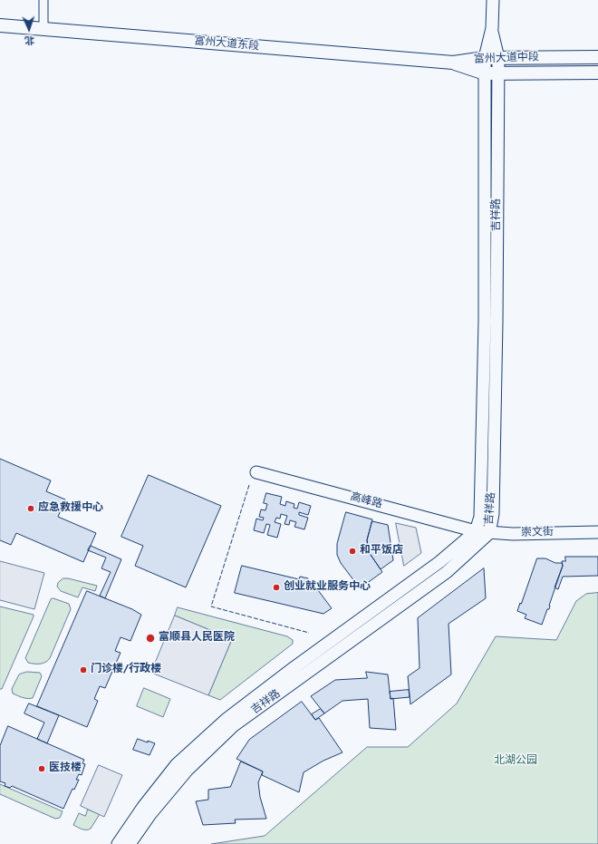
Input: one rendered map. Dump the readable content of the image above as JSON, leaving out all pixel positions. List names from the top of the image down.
{
  "streets": {
    "main road": [
      "富州大道东段",
      "富州大道中段",
      "吉祥路",
      "高峰路",
      "崇文街"
    ]
  },
  "crossings": [
    ["富州大道东段", "富州大道中段"],
    ["富州大道中段", "吉祥路"],
    ["吉祥路", "高峰路"],
    ["吉祥路", "崇文街"],
    ["高峰路", "崇文街"]
  ],
  "parks": ["北湖公园"],
  "places": [
    "应急救援中心",
    "和平饭店",
    "创业就业服务中心",
    "富顺县人民医院",
    "门诊楼/行政楼",
    "医技楼"
  ],
  "north": "bottom"
}
